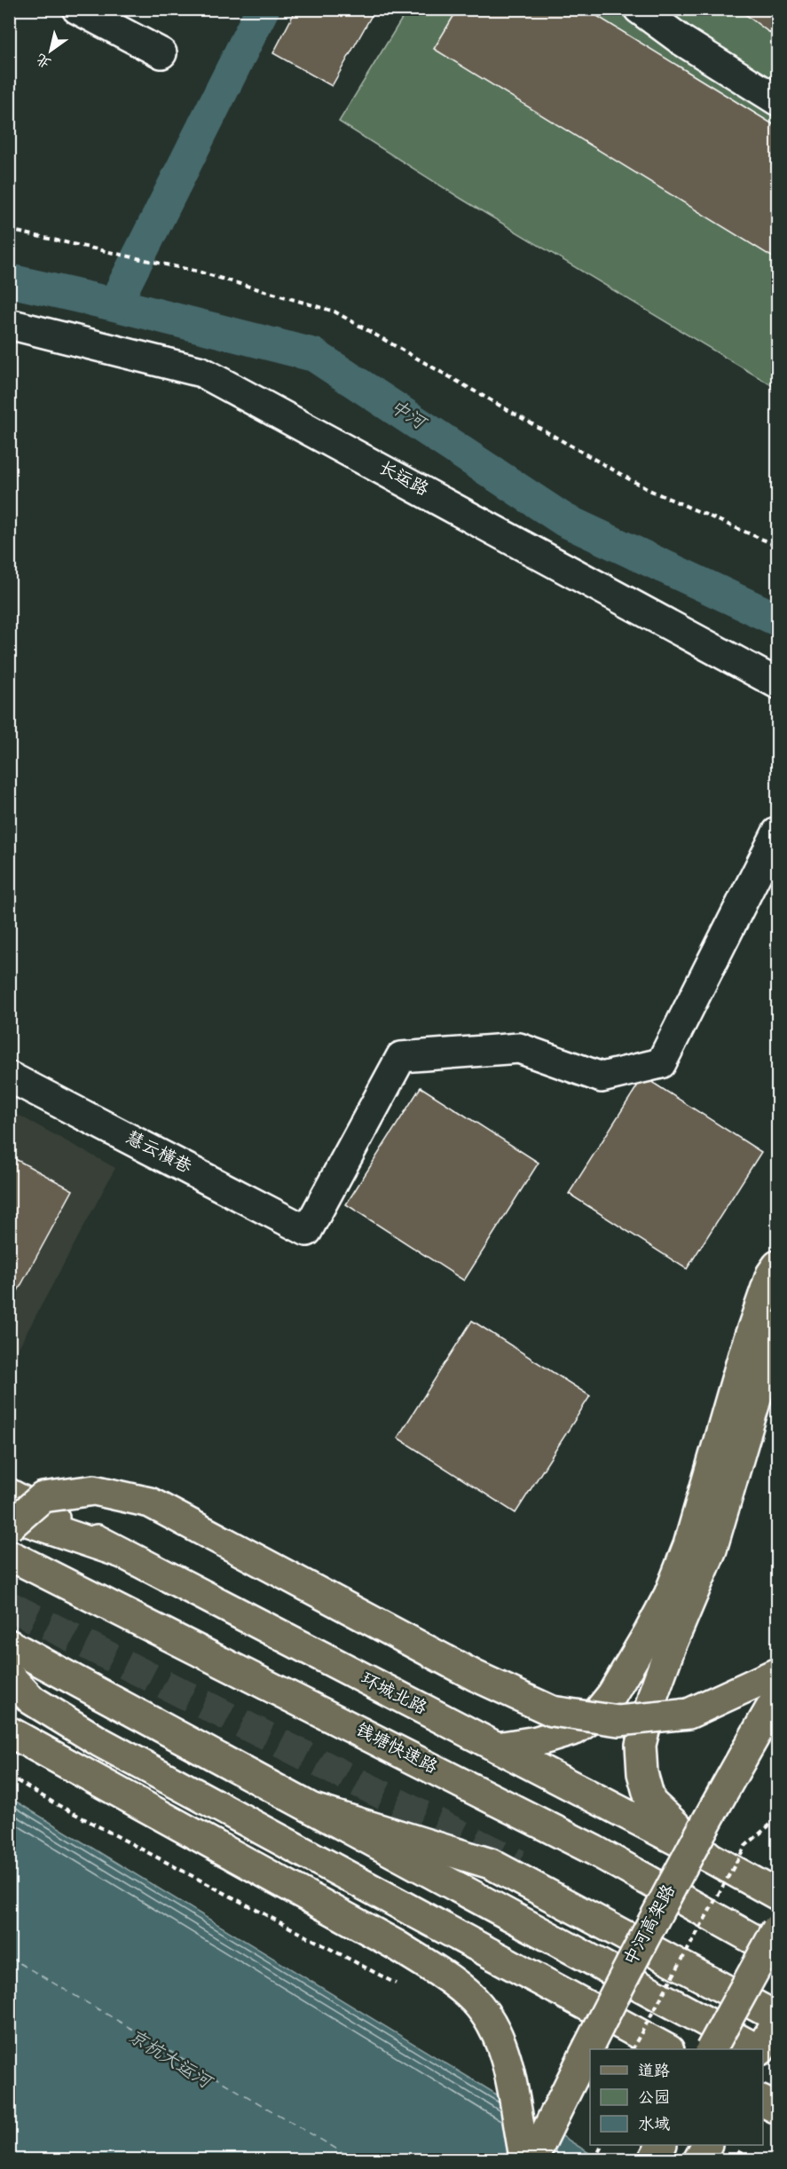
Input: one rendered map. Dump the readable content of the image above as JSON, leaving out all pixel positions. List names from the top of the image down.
{
  "streets": {
    "main road": ["环城北路", "钱塘快速路", "中河高架路"],
    "street": ["长运路", "慧云横巷"]
  },
  "water": ["中河", "京杭大运河"],
  "legend": ["道路", "公园", "水域"],
  "north": "bottom left"
}
